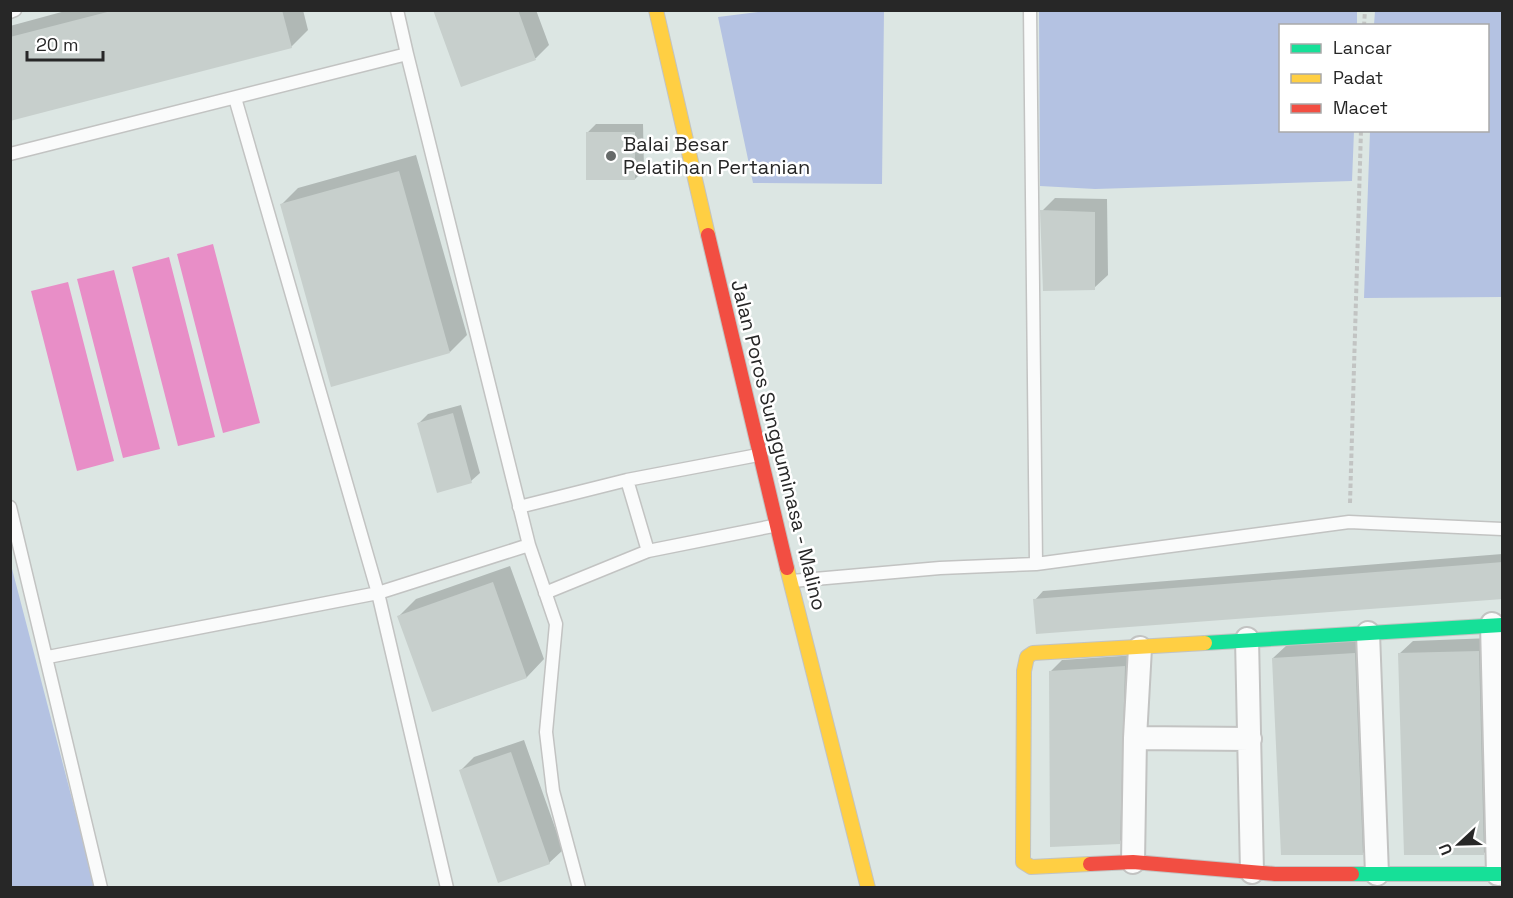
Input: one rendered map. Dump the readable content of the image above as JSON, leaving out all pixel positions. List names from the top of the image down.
{
  "streets": {
    "street": ["Jalan Poros Sungguminasa - Malino"]
  },
  "places": ["Balai Besar Pelatihan Pertanian"],
  "legend": ["Lancar", "Padat", "Macet"],
  "scale_bar": "20 m",
  "north": "left"
}
